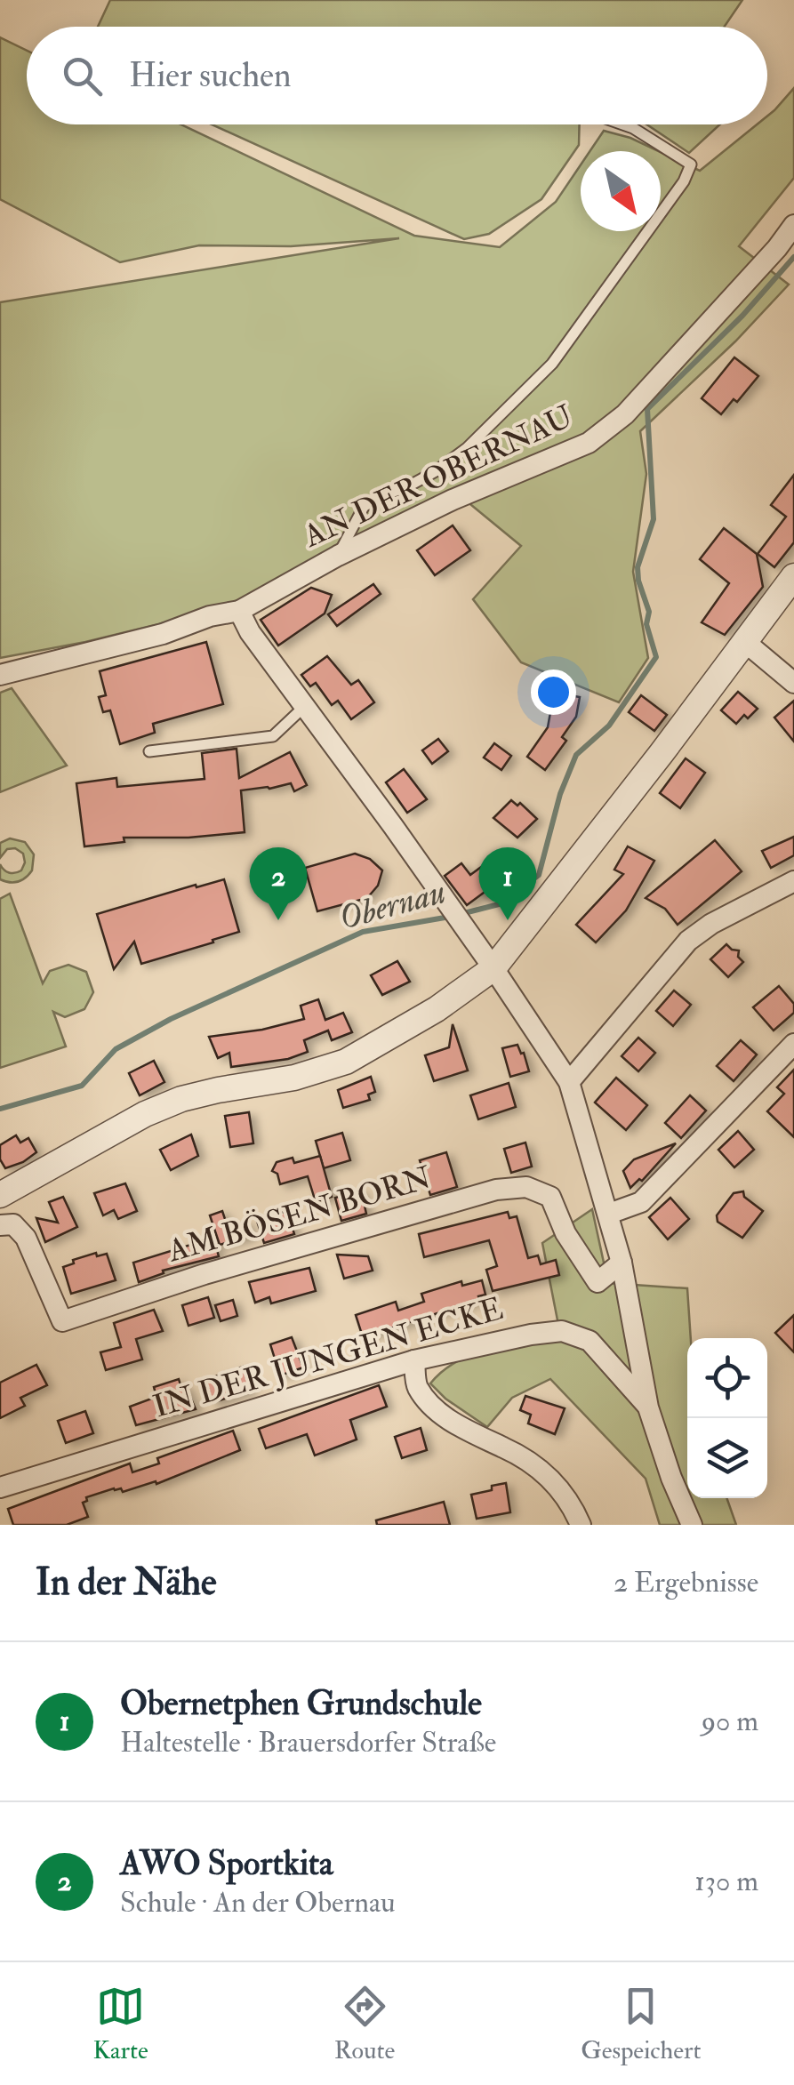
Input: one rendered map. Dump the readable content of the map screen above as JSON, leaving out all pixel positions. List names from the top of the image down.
{
  "streets": {
    "street": ["AN DER OBERNAU", "AM BÖSEN BORN", "IN DER JUNGEN ECKE"]
  },
  "water": ["Obernau"],
  "north": "bottom right",
  "page": {
    "search": "Hier suchen",
    "pins": ["1", "2"],
    "heading": ["In der Nähe", "2 Ergebnisse"],
    "list": [
      {
        "mark": "1",
        "name": "Obernetphen Grundschule",
        "note": "Haltestelle · Brauersdorfer Straße",
        "value": "90 m"
      },
      {
        "mark": "2",
        "name": "AWO Sportkita",
        "note": "Schule · An der Obernau",
        "value": "130 m"
      }
    ],
    "nav": ["Karte", "Route", "Gespeichert"]
  }
}
